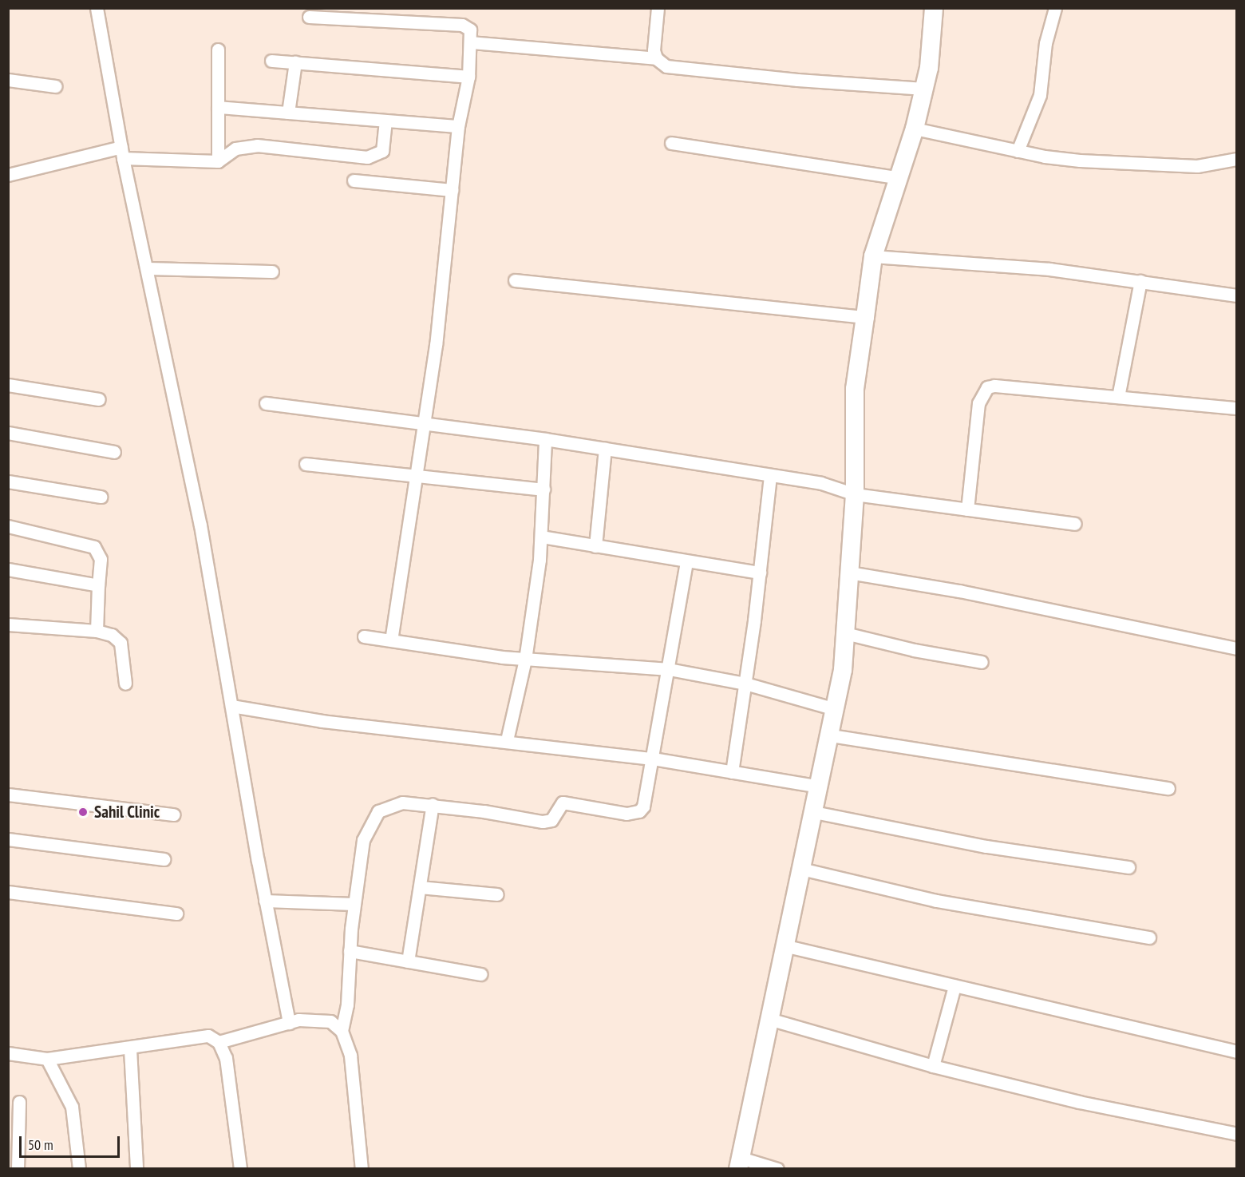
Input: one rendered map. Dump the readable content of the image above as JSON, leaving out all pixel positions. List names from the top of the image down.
{
  "places": ["Sahil Clinic"],
  "scale_bar": "50 m"
}
